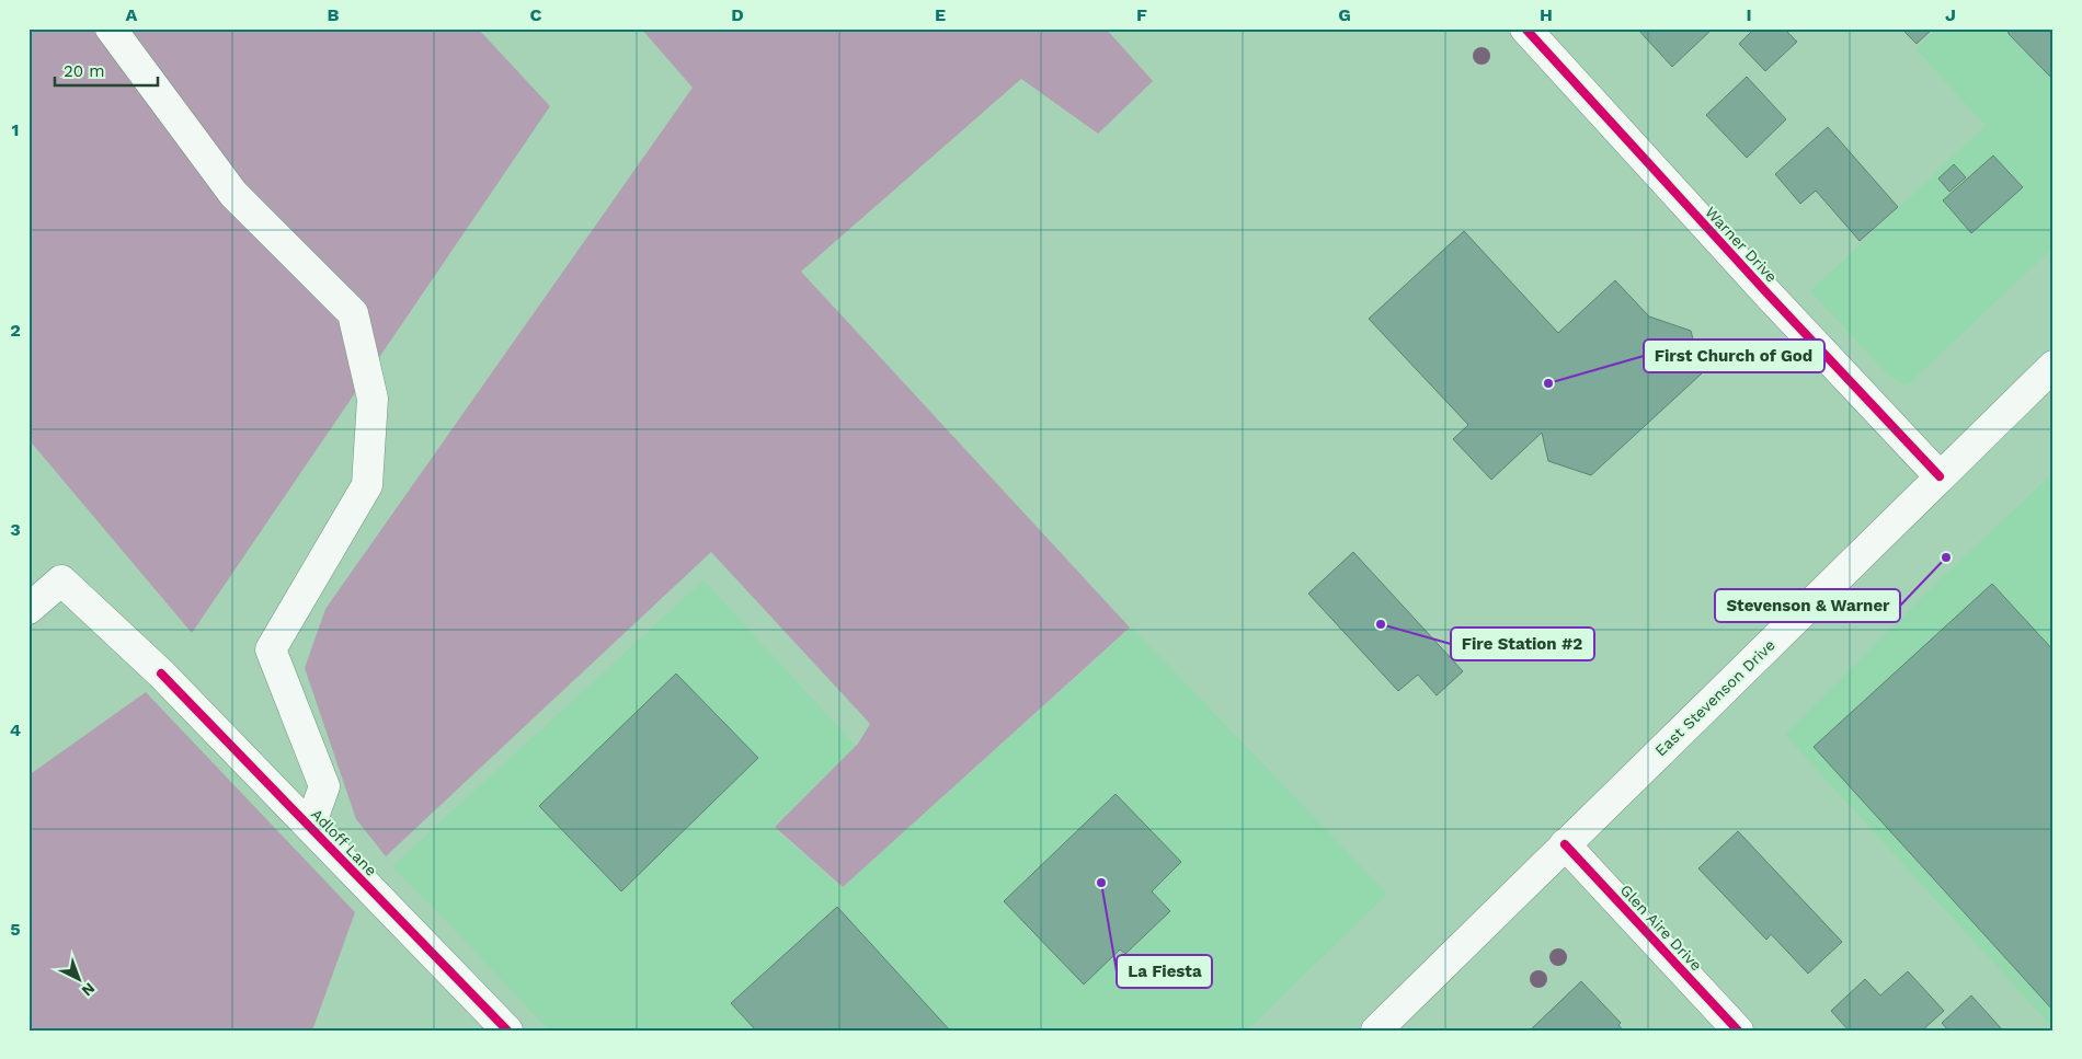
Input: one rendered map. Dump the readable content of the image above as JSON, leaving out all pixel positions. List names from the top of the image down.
{
  "streets": {
    "street": [
      "Warner Drive",
      "East Stevenson Drive",
      "Adloff Lane",
      "Glen Aire Drive"
    ]
  },
  "crossings": [
    ["Warner Drive", "East Stevenson Drive"],
    ["East Stevenson Drive", "Glen Aire Drive"]
  ],
  "places": [
    "First Church of God",
    "Stevenson & Warner",
    "Fire Station #2",
    "La Fiesta"
  ],
  "scale_bar": "20 m",
  "north": "bottom right",
  "grid": {
    "columns": [
      "A",
      "B",
      "C",
      "D",
      "E",
      "F",
      "G",
      "H",
      "I",
      "J"
    ],
    "rows": [
      "1",
      "2",
      "3",
      "4",
      "5"
    ]
  }
}
